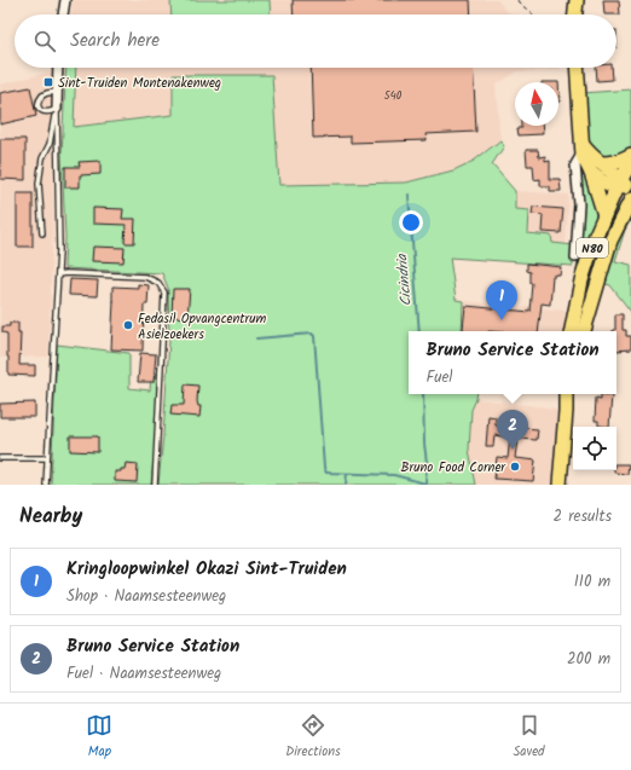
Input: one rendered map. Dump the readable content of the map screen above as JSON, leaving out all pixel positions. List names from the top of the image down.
{
  "streets": {
    "main road": ["N80"]
  },
  "water": ["Cicindria"],
  "places": {
    "transit": ["Sint-Truiden Montenakenweg"],
    "other": ["Fedasil Opvangcentrum Asielzoekers", "Bruno Food Corner"]
  },
  "house_numbers": ["540"],
  "north": "top",
  "page": {
    "search": "Search here",
    "pins": ["1", "2"],
    "popup": ["Bruno Service Station", "Fuel"],
    "heading": ["Nearby", "2 results"],
    "list": [
      {
        "mark": "1",
        "name": "Kringloopwinkel Okazi Sint-Truiden",
        "note": "Shop · Naamsesteenweg",
        "value": "110 m"
      },
      {
        "mark": "2",
        "name": "Bruno Service Station",
        "note": "Fuel · Naamsesteenweg",
        "value": "200 m"
      }
    ],
    "nav": ["Map", "Directions", "Saved"]
  }
}
